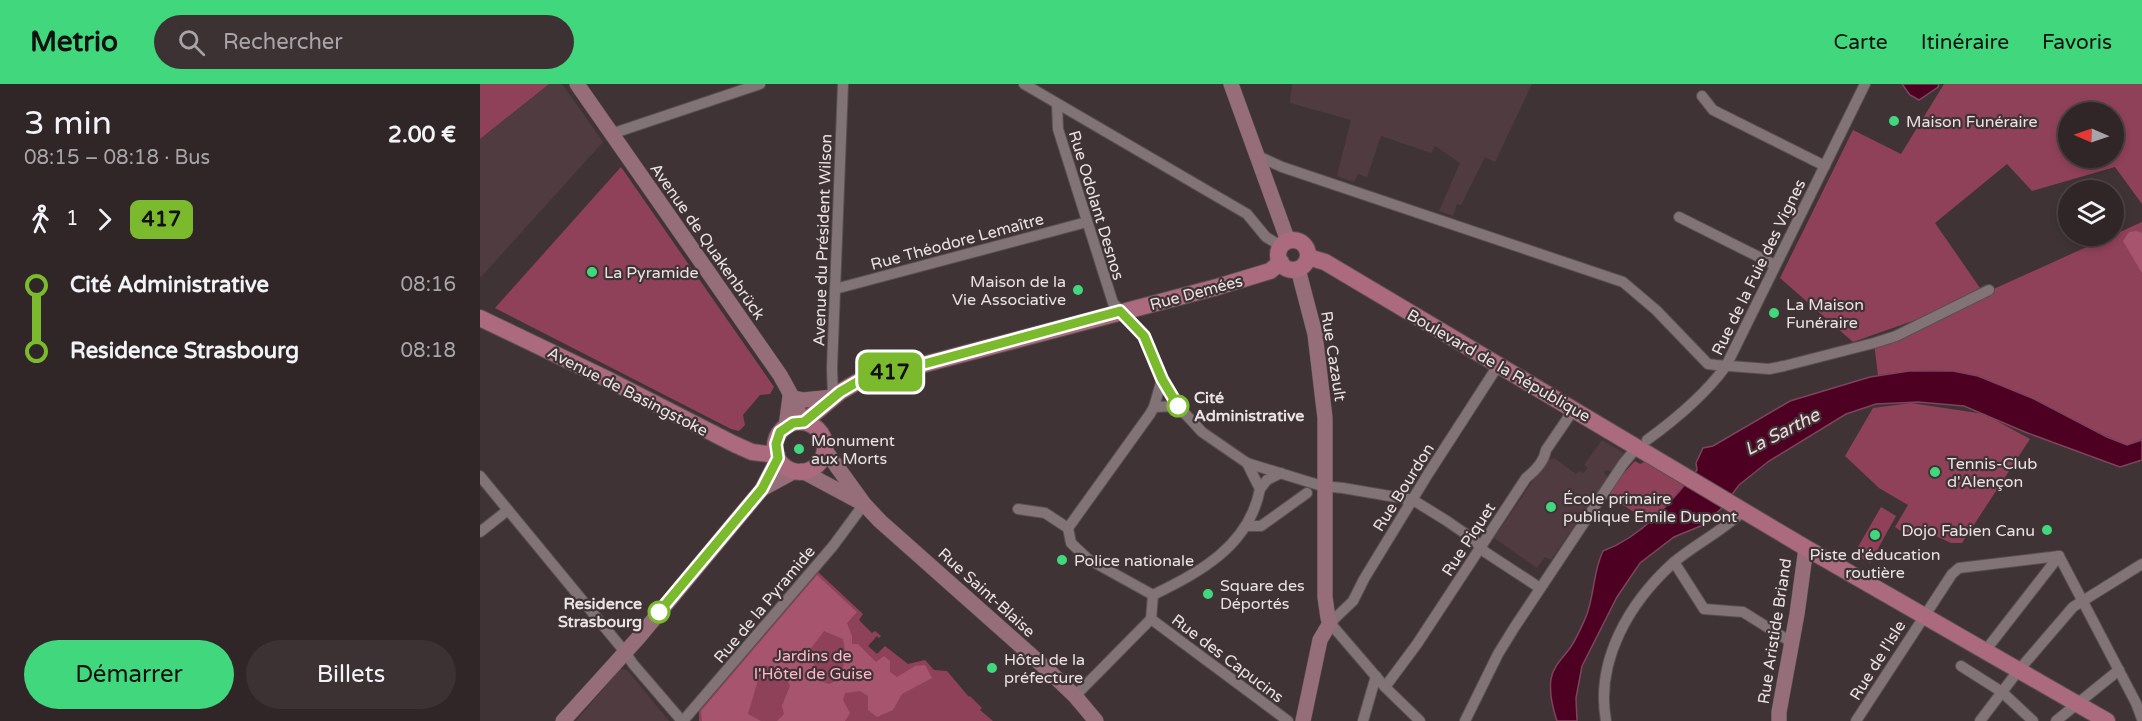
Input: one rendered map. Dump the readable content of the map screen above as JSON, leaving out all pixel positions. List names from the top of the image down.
{
  "streets": {
    "main road": ["Rue Demées", "Boulevard de la République", "Avenue de Basingstoke"],
    "street": [
      "Rue Odolant Desnos",
      "Avenue du Président Wilson",
      "Avenue de Quakenbrück",
      "Rue Théodore Lemaître",
      "Rue de la Fuie des Vignes",
      "Rue Cazault",
      "Rue Bourdon",
      "Rue Piquet",
      "Rue Saint-Blaise",
      "Rue de la Pyramide",
      "Rue Aristide Briand",
      "Rue des Capucins",
      "Rue de l'Isle"
    ]
  },
  "crossings": [
    ["Rue Odolant Desnos", "Rue Théodore Lemaître"],
    ["Rue Odolant Desnos", "Rue Demées"],
    ["Avenue du Président Wilson", "Rue Théodore Lemaître"],
    ["Avenue du Président Wilson", "Rue Demées"],
    ["Avenue de Quakenbrück", "Rue Demées"],
    ["Avenue de Quakenbrück", "Avenue de Basingstoke"],
    ["Rue Demées", "Boulevard de la République"],
    ["Rue Demées", "Avenue de Basingstoke"],
    ["Rue Cazault", "Boulevard de la République"],
    ["Rue Cazault", "Rue Bourdon"],
    ["Boulevard de la République", "Rue Bourdon"],
    ["Boulevard de la République", "Rue Piquet"],
    ["Rue Saint-Blaise", "Rue de la Pyramide"]
  ],
  "water": ["La Sarthe"],
  "parks": ["Jardins de l'Hôtel de Guise"],
  "places": [
    "Maison Funéraire",
    "La Pyramide",
    "Maison de la Vie Associative",
    "La Maison Funéraire",
    "Cité Administrative",
    "Monument aux Morts",
    "Tennis-Club d'Alençon",
    "École primaire publique Emile Dupont",
    "Dojo Fabien Canu",
    "Piste d'éducation routière",
    "Police nationale",
    "Square des Déportés",
    "Residence Strasbourg",
    "Hôtel de la préfecture"
  ],
  "lines": ["bus line 417"],
  "north": "left",
  "page": {
    "header": "Metrio",
    "search": "Rechercher",
    "nav": ["Carte", "Itinéraire", "Favoris"],
    "heading": ["3 min", "08:15 – 08:18 · Bus", "2.00 €"],
    "on_map": "417",
    "legs": ["1", "417"],
    "list": [
      {
        "name": "Cité Administrative",
        "value": "08:16"
      },
      {
        "name": "Residence Strasbourg",
        "value": "08:18"
      }
    ],
    "buttons": ["Démarrer", "Billets"]
  }
}
